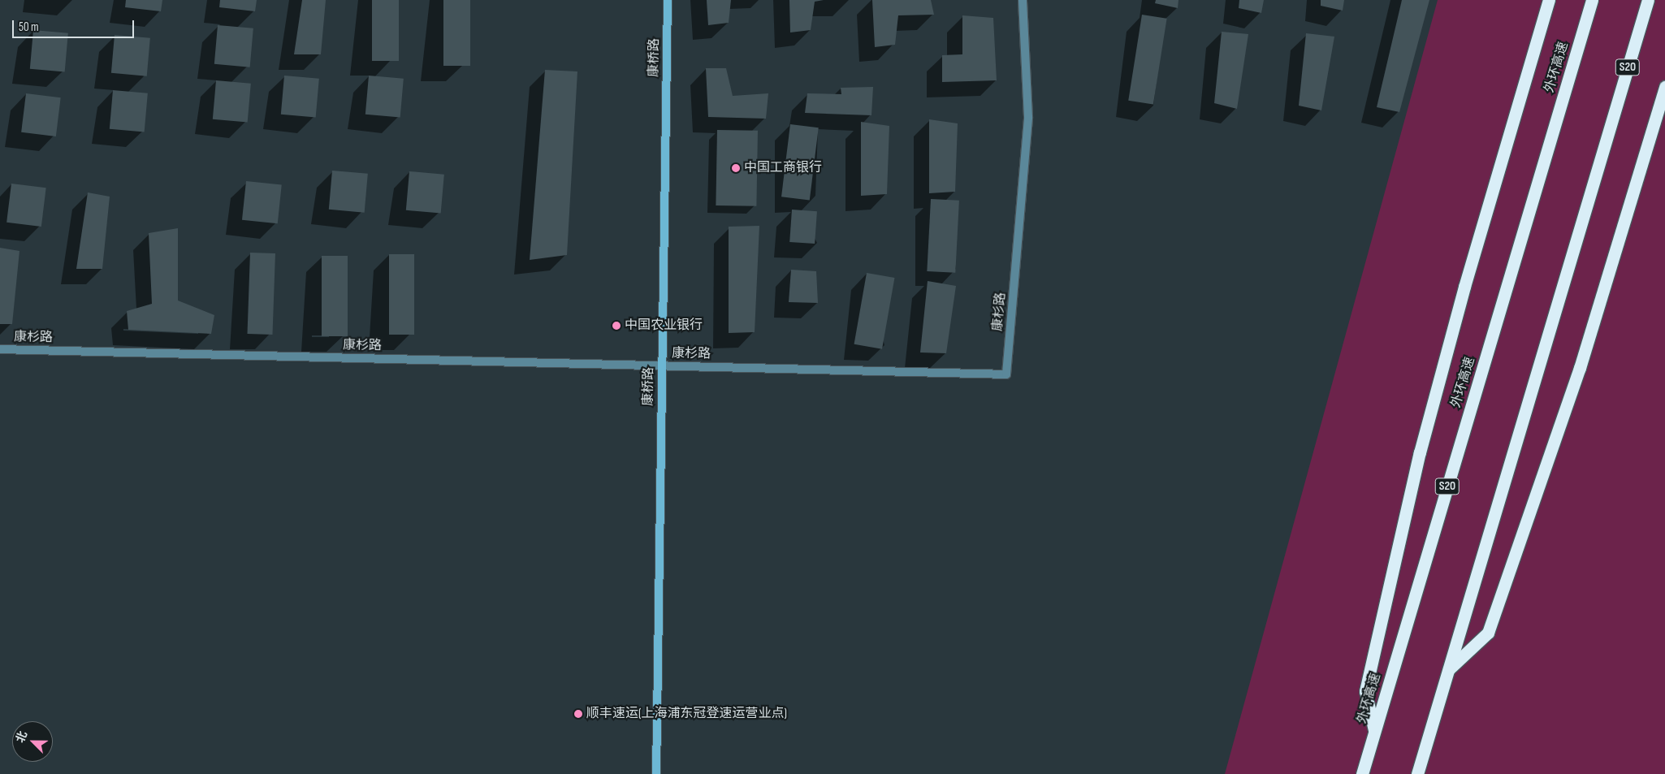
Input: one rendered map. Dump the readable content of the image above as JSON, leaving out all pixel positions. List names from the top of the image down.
{
  "streets": {
    "highway": ["外环高速", "S20"],
    "main road": ["康桥路"],
    "street": ["康杉路"]
  },
  "crossings": [
    ["康桥路", "康杉路"]
  ],
  "places": ["中国工商银行", "中国农业银行", "顺丰速运(上海浦东冠登速运营业点)"],
  "scale_bar": "50 m",
  "north": "top left"
}
